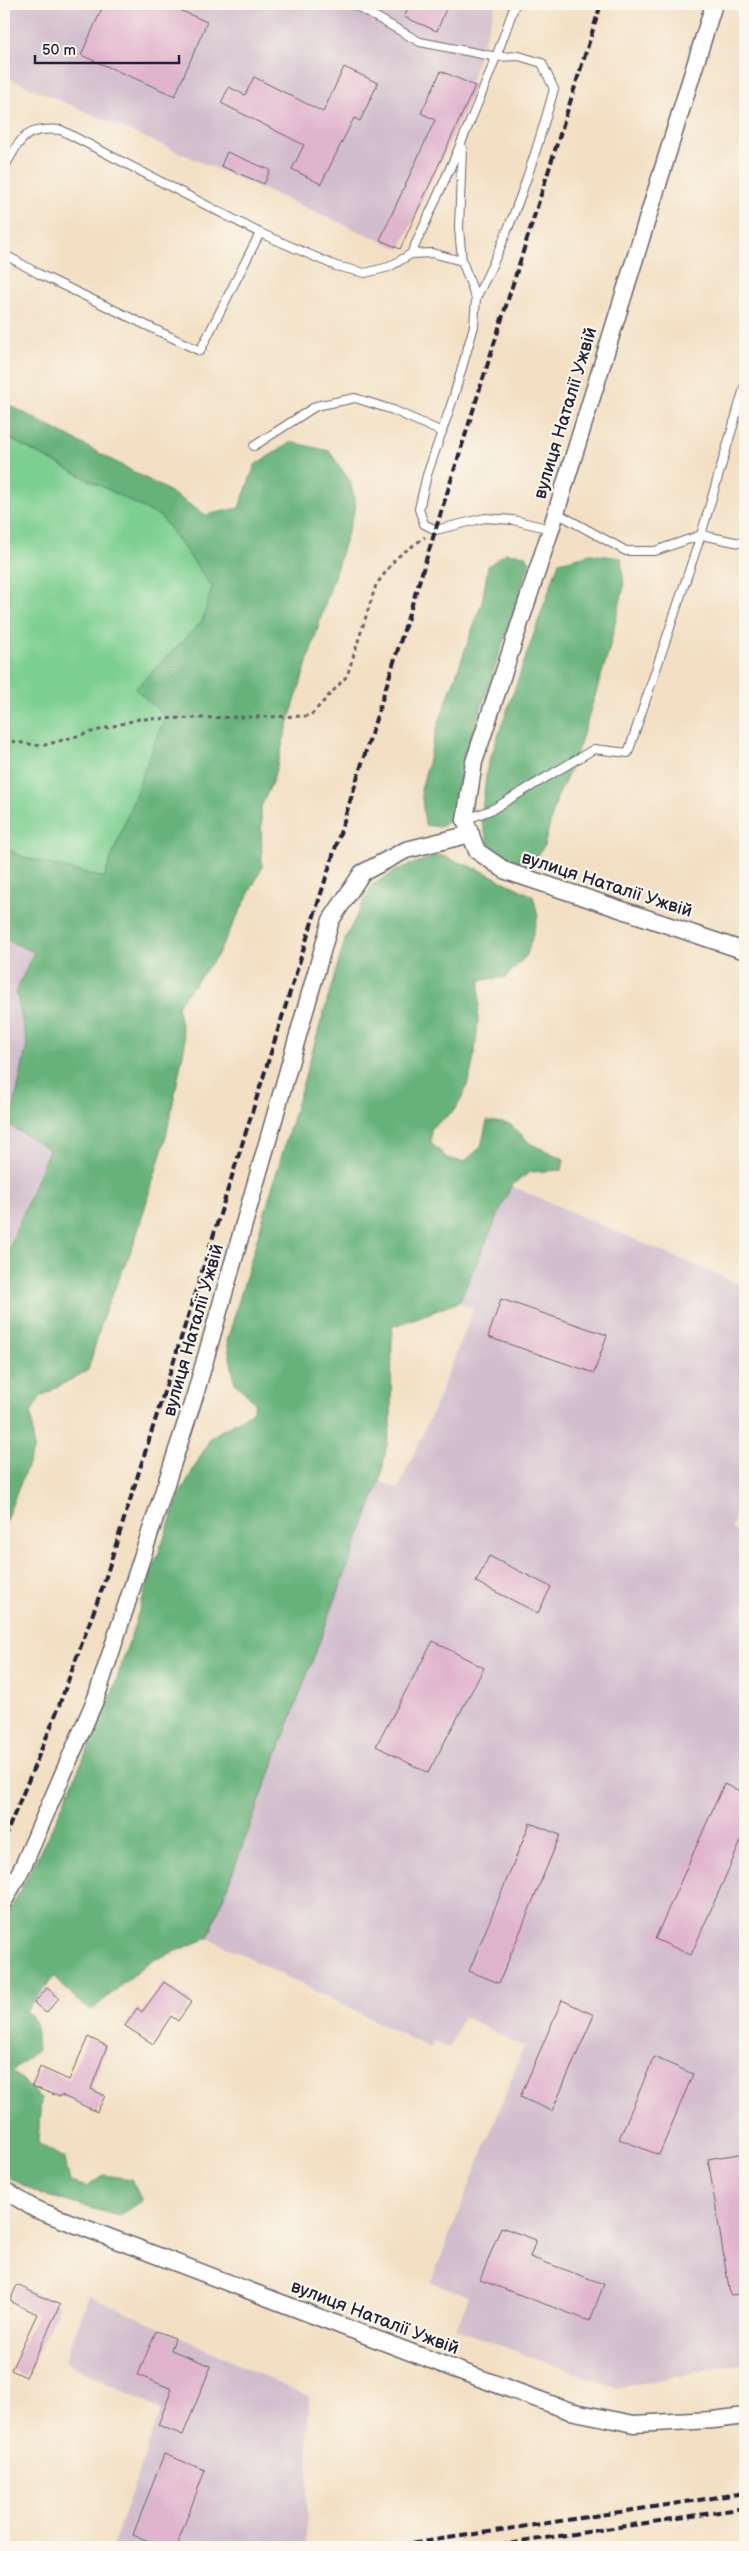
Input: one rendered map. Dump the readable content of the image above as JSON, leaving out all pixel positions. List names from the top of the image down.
{
  "streets": {
    "street": ["вулиця Наталії Ужвій"]
  },
  "scale_bar": "50 m"
}
